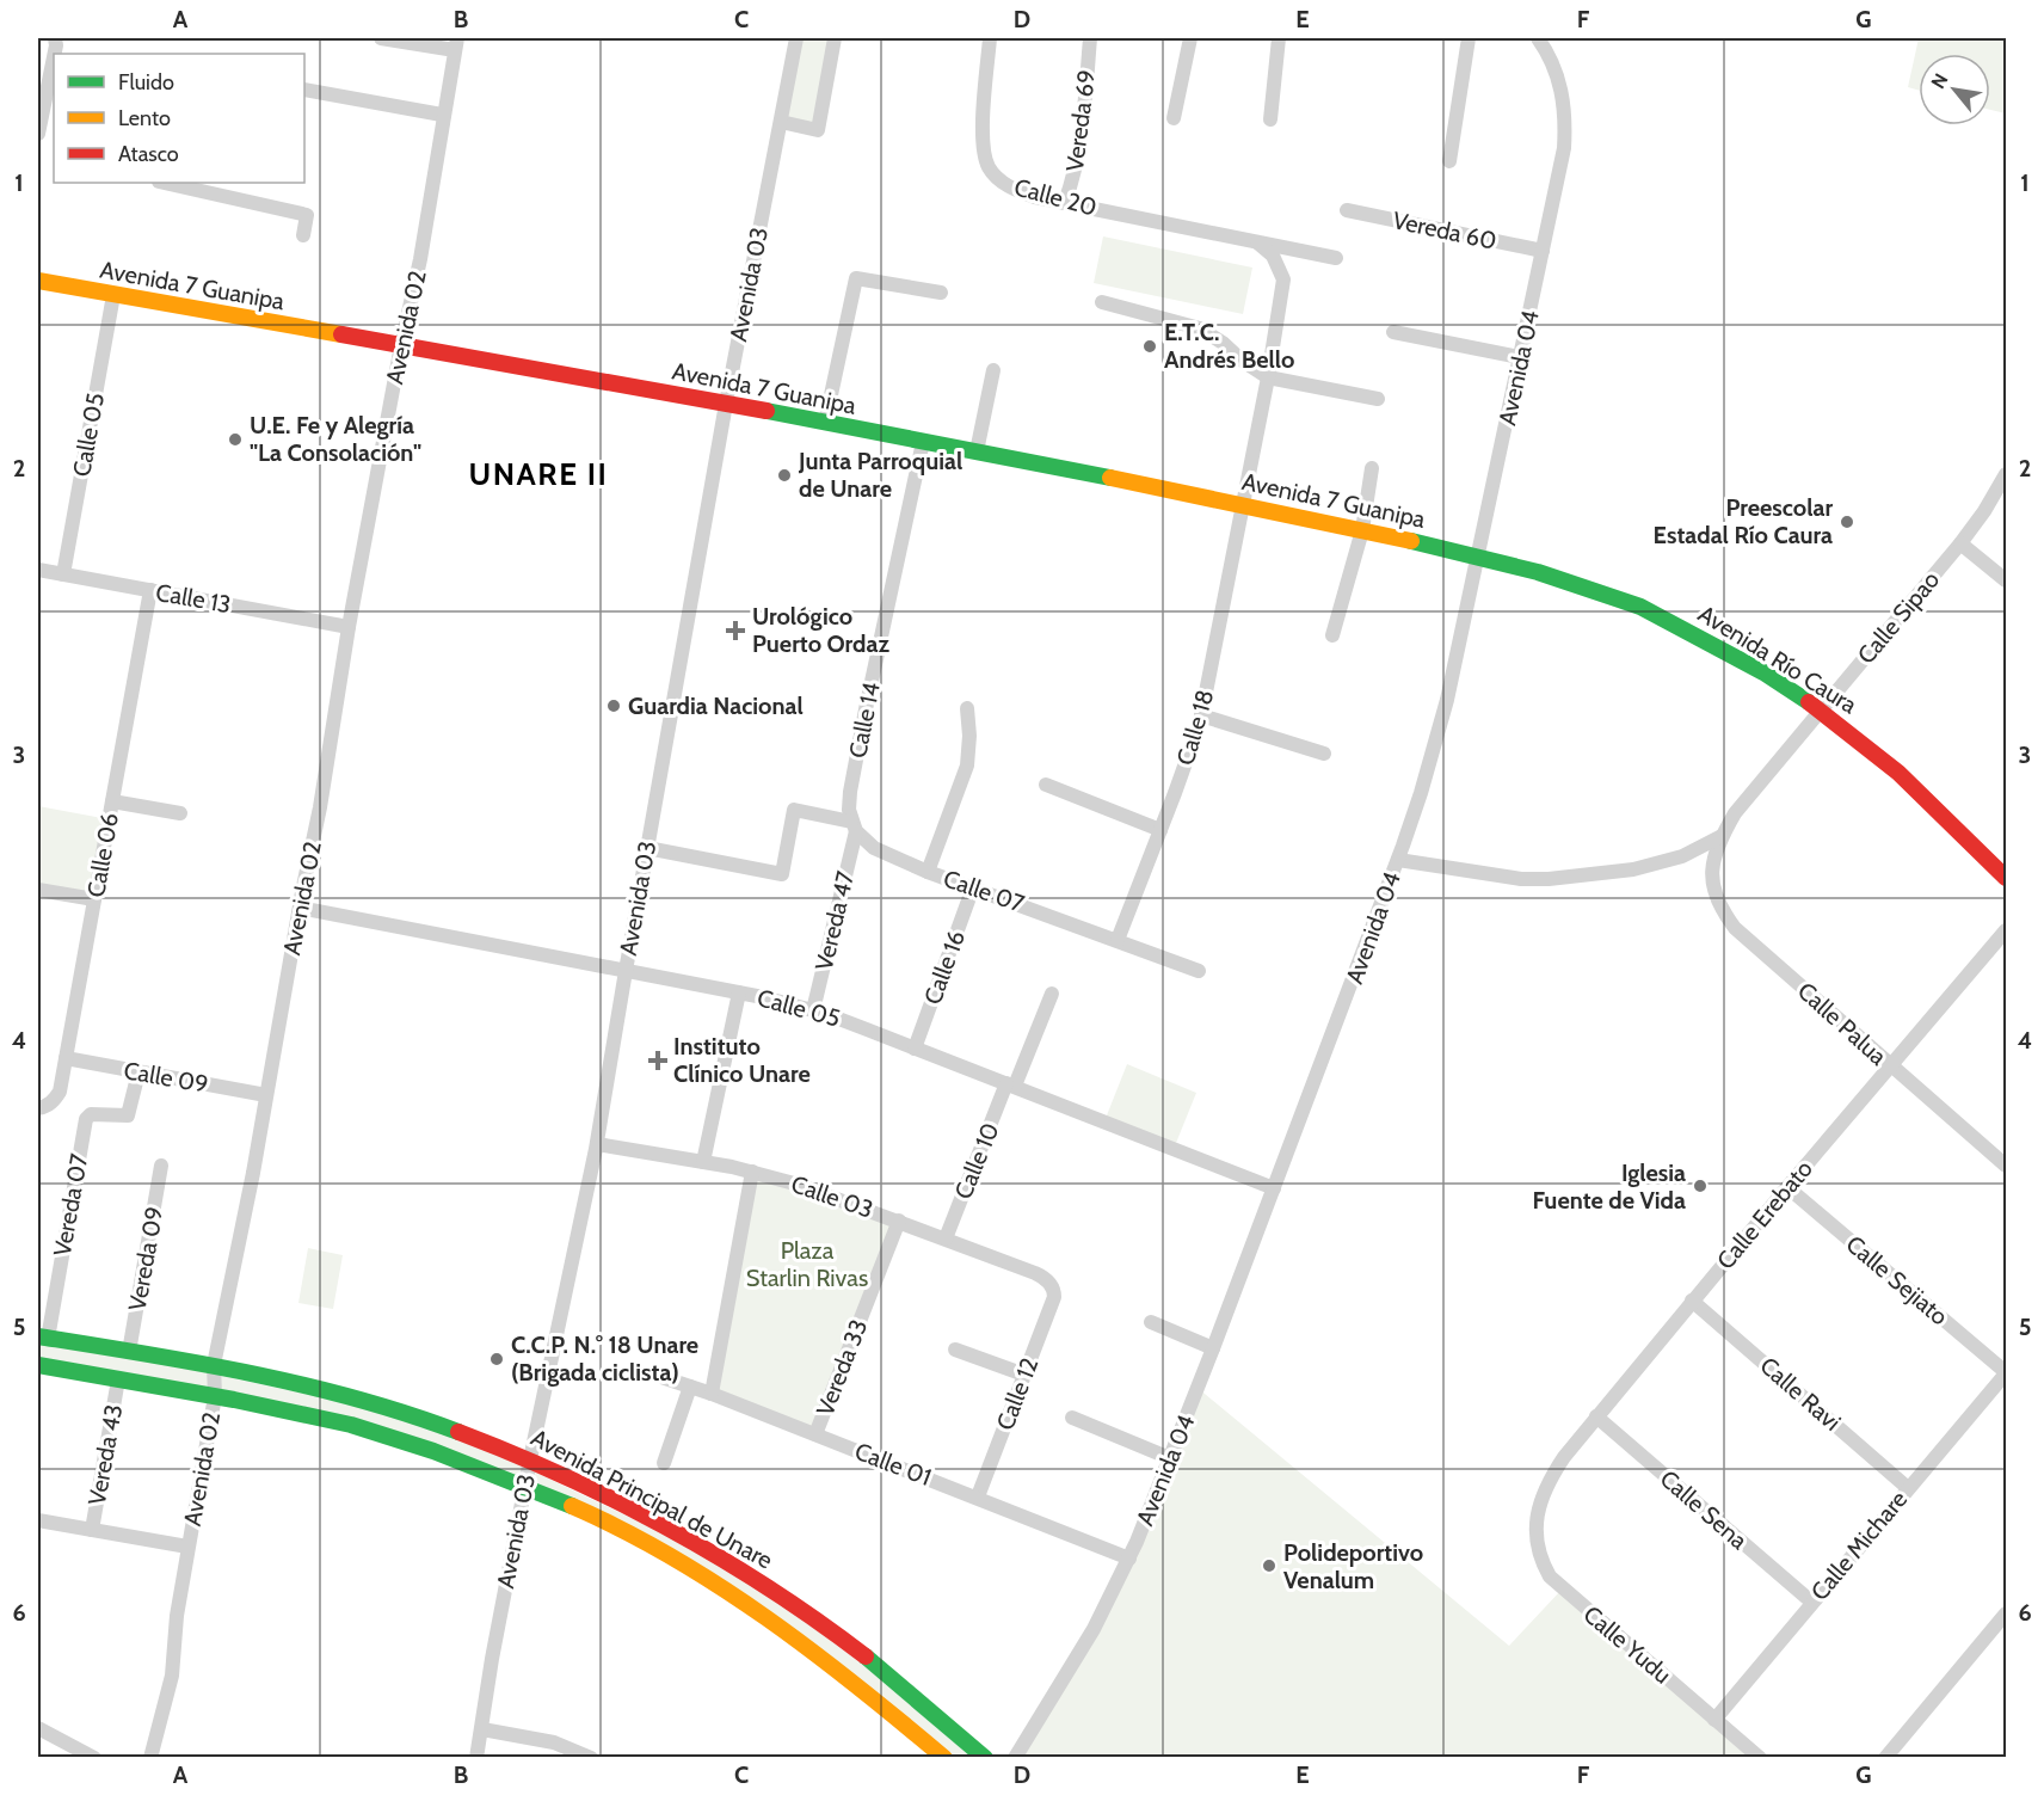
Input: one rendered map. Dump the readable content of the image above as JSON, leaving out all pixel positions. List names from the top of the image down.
{
  "streets": {
    "street": [
      "Vereda 69",
      "Calle 20",
      "Vereda 60",
      "Avenida 03",
      "Avenida 7 Guanipa",
      "Avenida 02",
      "Avenida 04",
      "Calle 05",
      "Calle 13",
      "Calle Sipao",
      "Avenida Río Caura",
      "Calle 14",
      "Calle 18",
      "Calle 06",
      "Calle 07",
      "Vereda 47",
      "Calle 16",
      "Calle Palua",
      "Calle 09",
      "Calle 10",
      "Calle 03",
      "Vereda 07",
      "Calle Erebato",
      "Vereda 09",
      "Calle Sejiato",
      "Vereda 33",
      "Calle 12",
      "Calle Ravi",
      "Vereda 43",
      "Calle 01",
      "Avenida Principal de Unare",
      "Calle Sena",
      "Calle Michare",
      "Calle Yudu"
    ]
  },
  "crossings": [
    ["Vereda 69", "Calle 20"],
    ["Vereda 60", "Avenida 04"],
    ["Avenida 03", "Avenida 7 Guanipa"],
    ["Avenida 03", "Calle 05"],
    ["Avenida 03", "Calle 03"],
    ["Avenida 03", "Avenida Principal de Unare"],
    ["Avenida 7 Guanipa", "Avenida 02"],
    ["Avenida 7 Guanipa", "Avenida 04"],
    ["Avenida 7 Guanipa", "Calle 05"],
    ["Avenida 7 Guanipa", "Avenida Río Caura"],
    ["Avenida 7 Guanipa", "Calle 14"],
    ["Avenida 7 Guanipa", "Calle 18"],
    ["Avenida 02", "Calle 05"],
    ["Avenida 02", "Calle 13"],
    ["Avenida 02", "Calle 09"],
    ["Avenida 02", "Avenida Principal de Unare"],
    ["Avenida 04", "Calle 05"],
    ["Avenida 04", "Avenida Río Caura"],
    ["Avenida 04", "Calle 01"],
    ["Calle 05", "Calle 13"],
    ["Calle 05", "Vereda 47"],
    ["Calle 05", "Calle 16"],
    ["Calle 05", "Calle 10"],
    ["Calle 13", "Calle 06"],
    ["Calle Sipao", "Avenida Río Caura"],
    ["Calle Sipao", "Calle Palua"],
    ["Calle 14", "Calle 07"],
    ["Calle 14", "Vereda 47"],
    ["Calle 18", "Calle 07"],
    ["Calle 06", "Calle 09"],
    ["Calle 07", "Vereda 47"],
    ["Calle 07", "Calle 16"],
    ["Calle Palua", "Calle Erebato"],
    ["Calle 09", "Vereda 07"],
    ["Calle 10", "Calle 03"],
    ["Calle 03", "Vereda 33"],
    ["Calle 03", "Calle 12"],
    ["Vereda 07", "Avenida Principal de Unare"],
    ["Calle Erebato", "Calle Sejiato"],
    ["Calle Erebato", "Calle Ravi"],
    ["Calle Erebato", "Calle Sena"],
    ["Calle Erebato", "Calle Yudu"],
    ["Vereda 09", "Avenida Principal de Unare"],
    ["Calle Sejiato", "Calle Michare"],
    ["Vereda 33", "Calle 01"],
    ["Calle 12", "Calle 01"],
    ["Calle Ravi", "Calle Michare"],
    ["Vereda 43", "Avenida Principal de Unare"],
    ["Calle Sena", "Calle Michare"],
    ["Calle Michare", "Calle Yudu"]
  ],
  "districts": ["UNARE II"],
  "parks": ["Plaza Starlin Rivas"],
  "places": {
    "other": [
      "E.T.C. Andrés Bello",
      "U.E. Fe y Alegría \"La Consolación\"",
      "Junta Parroquial de Unare",
      "Preescolar Estadal Río Caura",
      "Guardia Nacional",
      "Iglesia Fuente de Vida",
      "C.C.P. N.° 18 Unare (Brigada ciclista)",
      "Polideportivo Venalum"
    ],
    "health": ["Urológico Puerto Ordaz", "Instituto Clínico Unare"]
  },
  "legend": ["Fluido", "Lento", "Atasco"],
  "north": "top left",
  "grid": {
    "columns": [
      "A",
      "B",
      "C",
      "D",
      "E",
      "F",
      "G"
    ],
    "rows": [
      "1",
      "2",
      "3",
      "4",
      "5",
      "6"
    ]
  }
}
